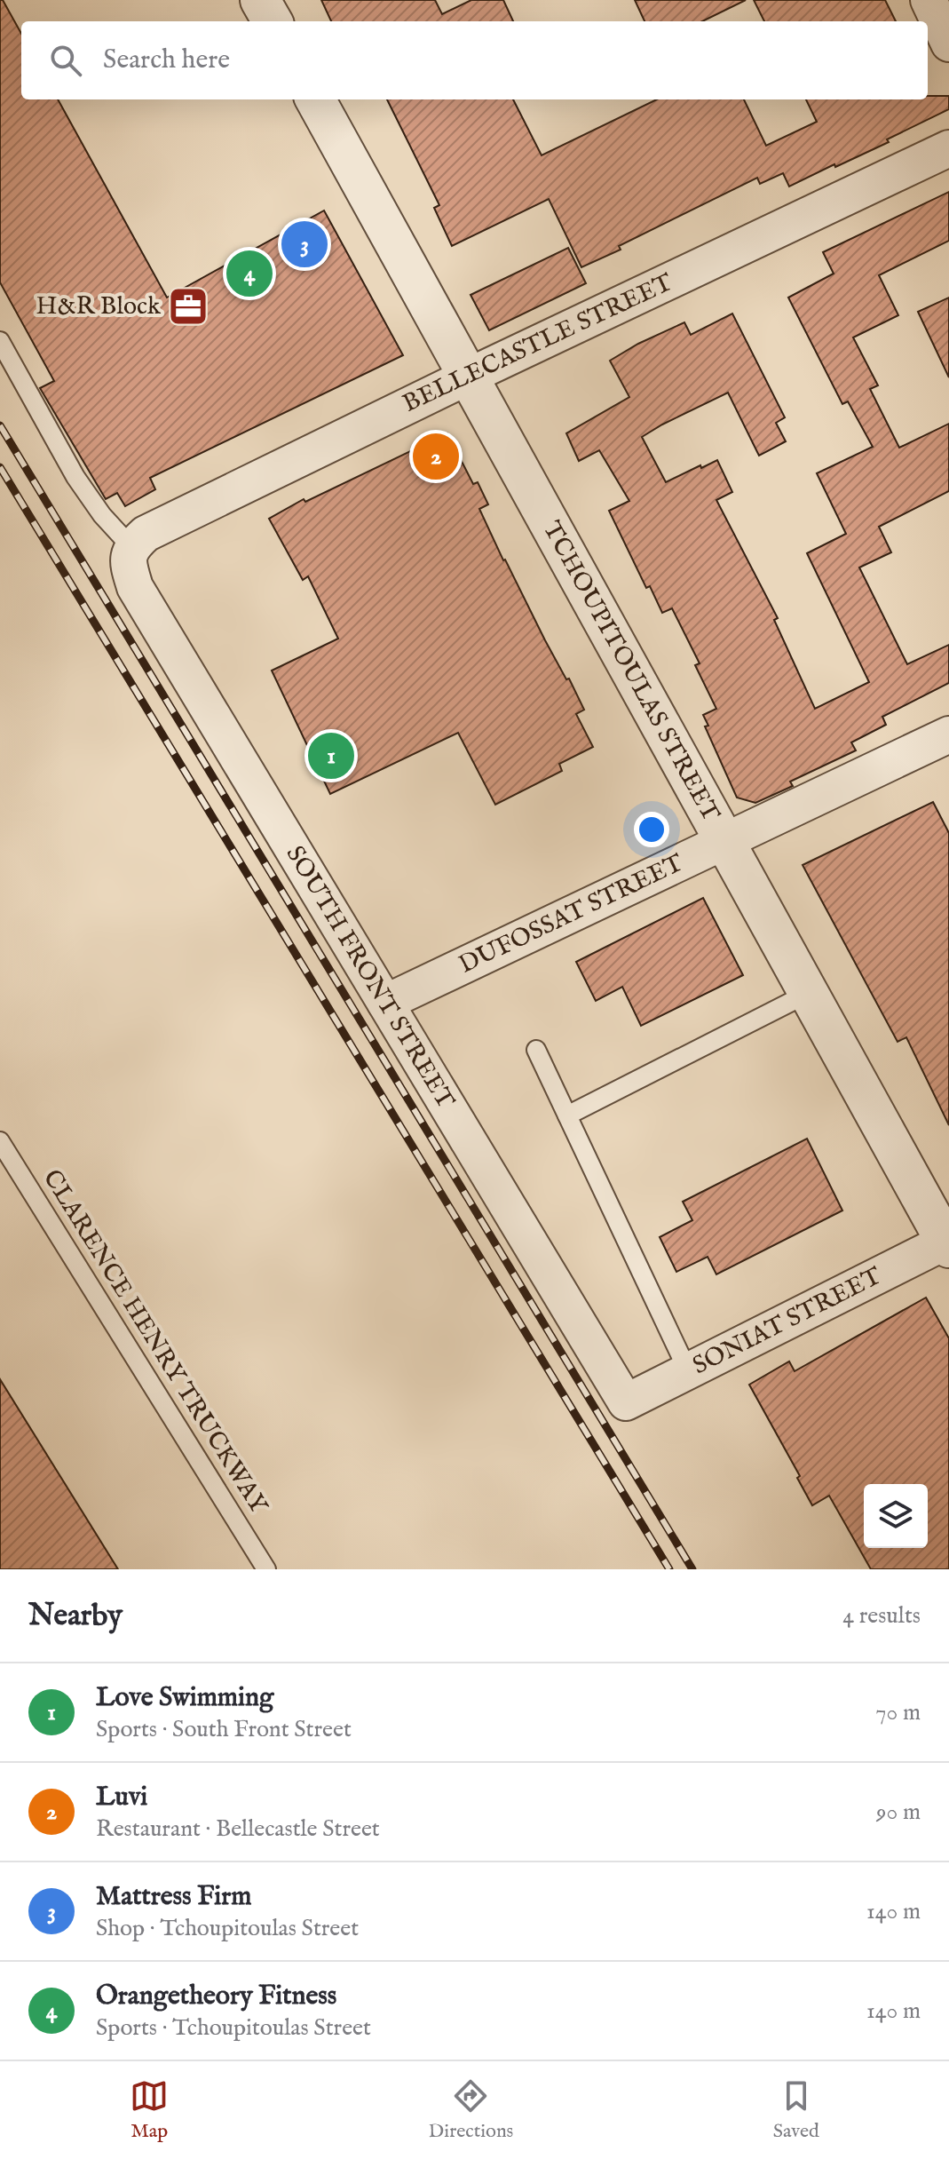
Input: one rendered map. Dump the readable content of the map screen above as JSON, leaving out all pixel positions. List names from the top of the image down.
{
  "streets": {
    "street": [
      "BELLECASTLE STREET",
      "TCHOUPITOULAS STREET",
      "DUFOSSAT STREET",
      "SOUTH FRONT STREET",
      "SONIAT STREET"
    ],
    "lane": ["CLARENCE HENRY TRUCKWAY"]
  },
  "crossings": [
    ["BELLECASTLE STREET", "TCHOUPITOULAS STREET"],
    ["BELLECASTLE STREET", "SOUTH FRONT STREET"],
    ["TCHOUPITOULAS STREET", "DUFOSSAT STREET"],
    ["TCHOUPITOULAS STREET", "SONIAT STREET"],
    ["DUFOSSAT STREET", "SOUTH FRONT STREET"],
    ["SOUTH FRONT STREET", "SONIAT STREET"]
  ],
  "places": {
    "office": ["H&R Block"]
  },
  "page": {
    "search": "Search here",
    "pins": [
      "3",
      "4",
      "2",
      "1"
    ],
    "heading": ["Nearby", "4 results"],
    "list": [
      {
        "mark": "1",
        "name": "Love Swimming",
        "note": "Sports · South Front Street",
        "value": "70 m"
      },
      {
        "mark": "2",
        "name": "Luvi",
        "note": "Restaurant · Bellecastle Street",
        "value": "90 m"
      },
      {
        "mark": "3",
        "name": "Mattress Firm",
        "note": "Shop · Tchoupitoulas Street",
        "value": "140 m"
      },
      {
        "mark": "4",
        "name": "Orangetheory Fitness",
        "note": "Sports · Tchoupitoulas Street",
        "value": "140 m"
      }
    ],
    "nav": ["Map", "Directions", "Saved"]
  }
}
